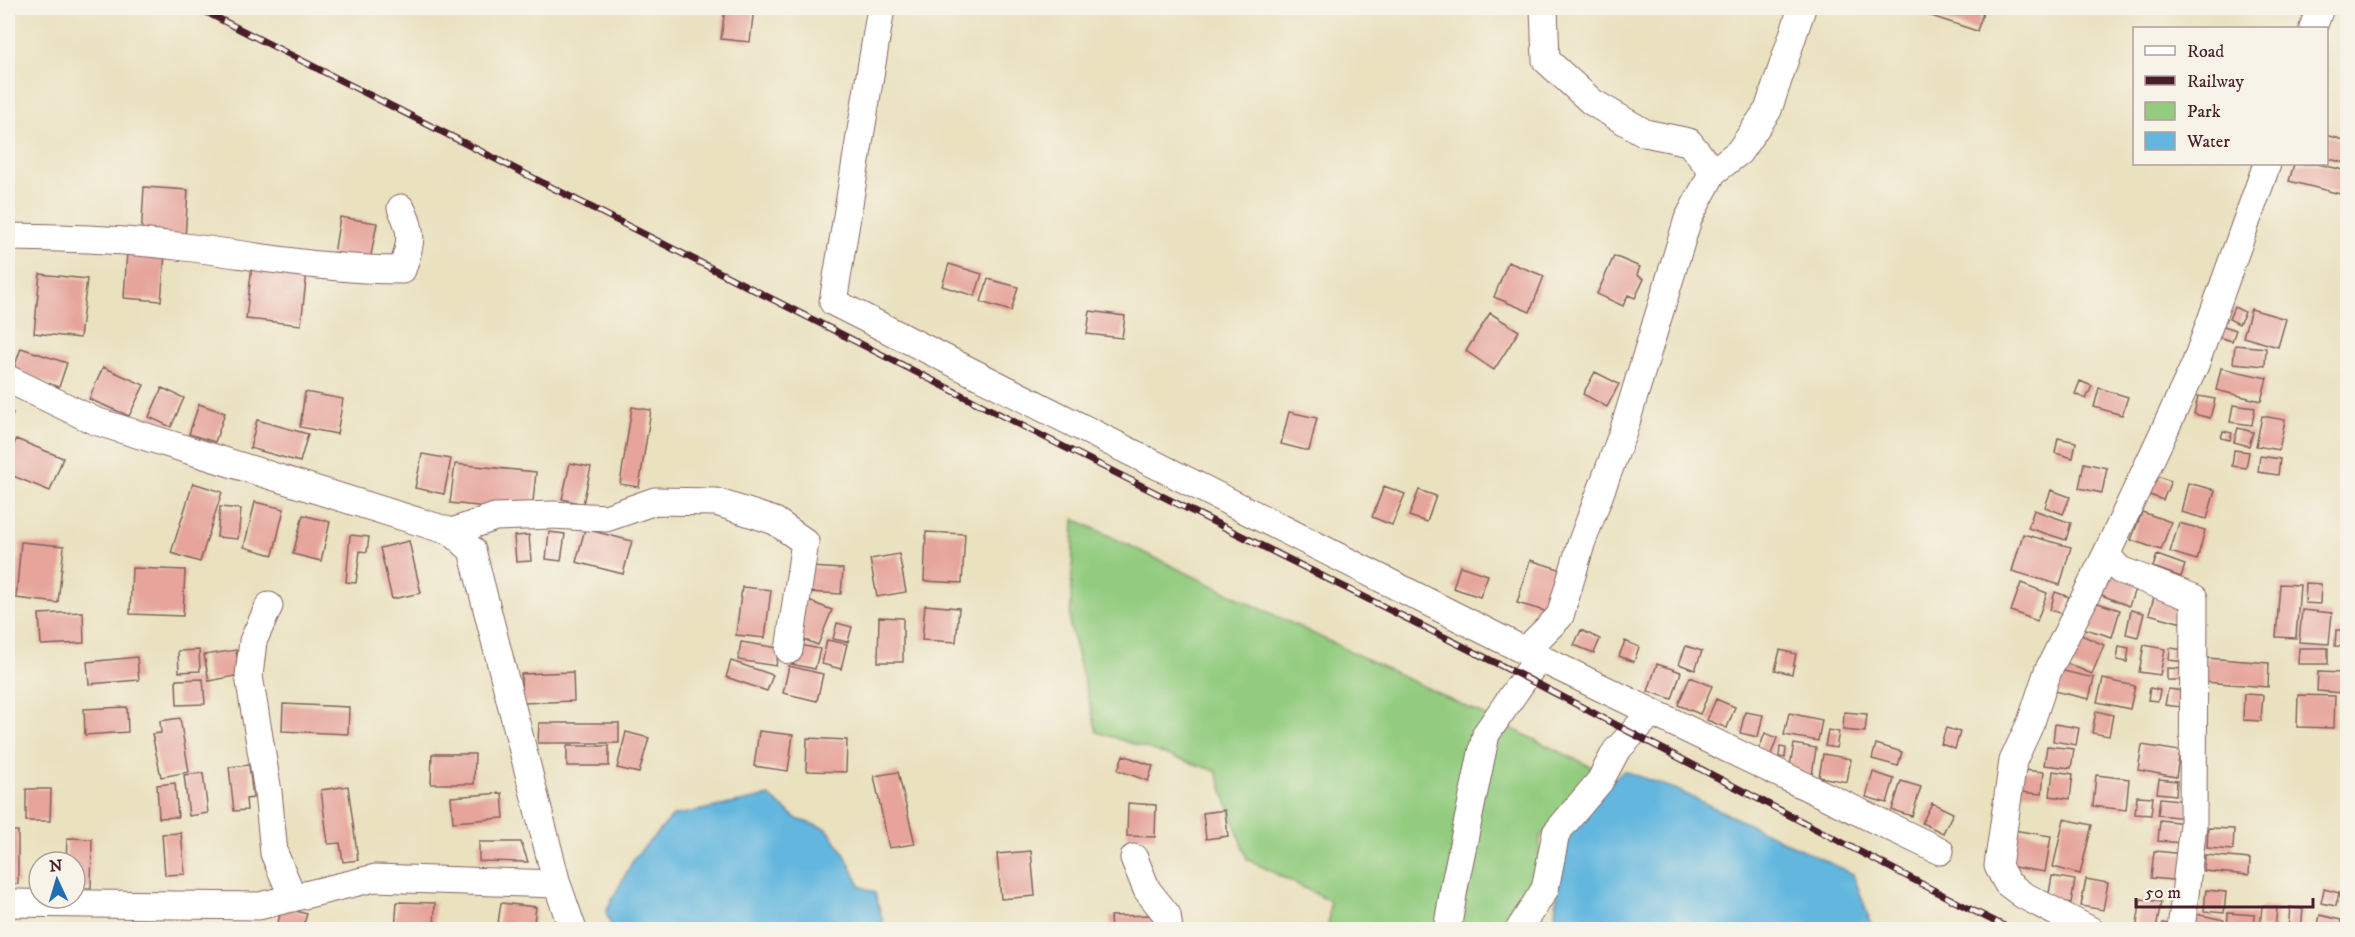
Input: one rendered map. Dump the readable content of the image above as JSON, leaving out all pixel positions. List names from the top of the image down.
{
  "legend": [
    "Road",
    "Railway",
    "Park",
    "Water"
  ],
  "scale_bar": "50 m",
  "north": "top"
}
